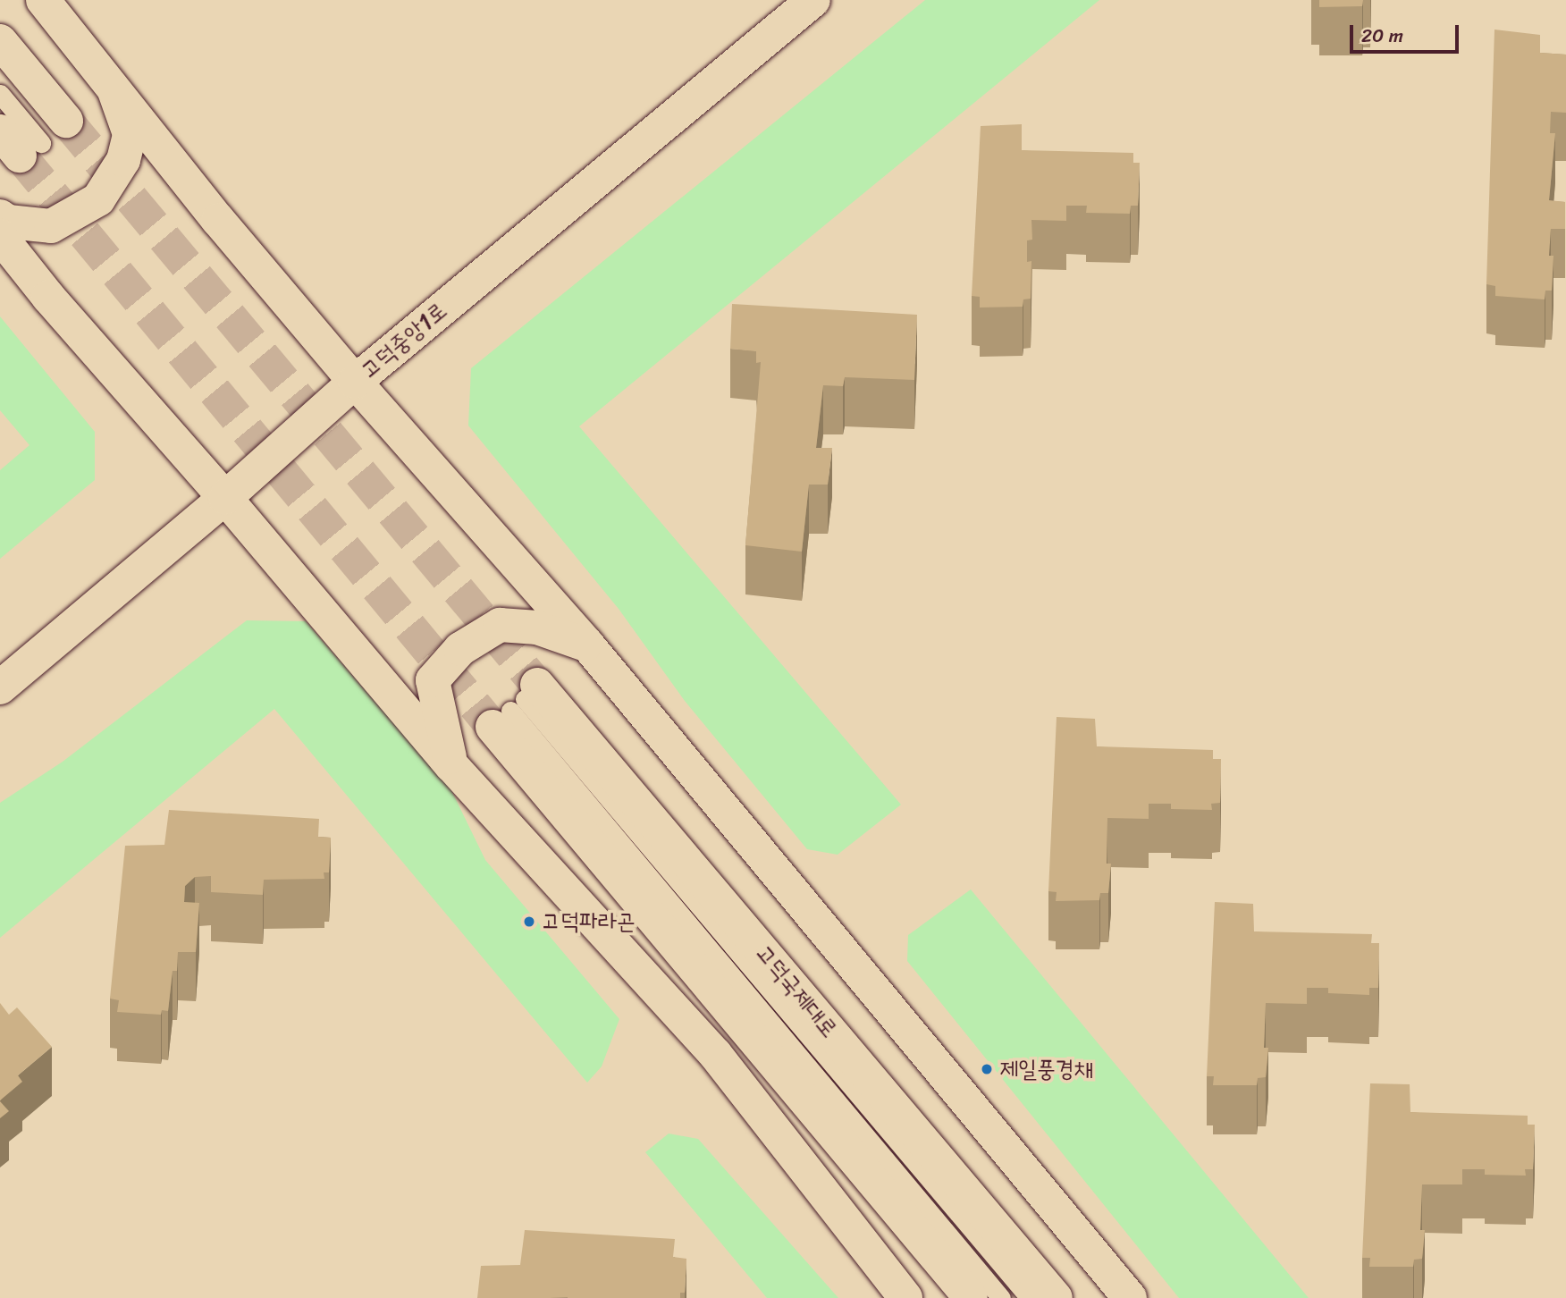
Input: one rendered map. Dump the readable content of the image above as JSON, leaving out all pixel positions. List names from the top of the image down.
{
  "streets": {
    "main road": ["고덕중앙1로", "고덕국제대로"]
  },
  "places": ["고덕파라곤", "제일풍경채"],
  "scale_bar": "20 m"
}
